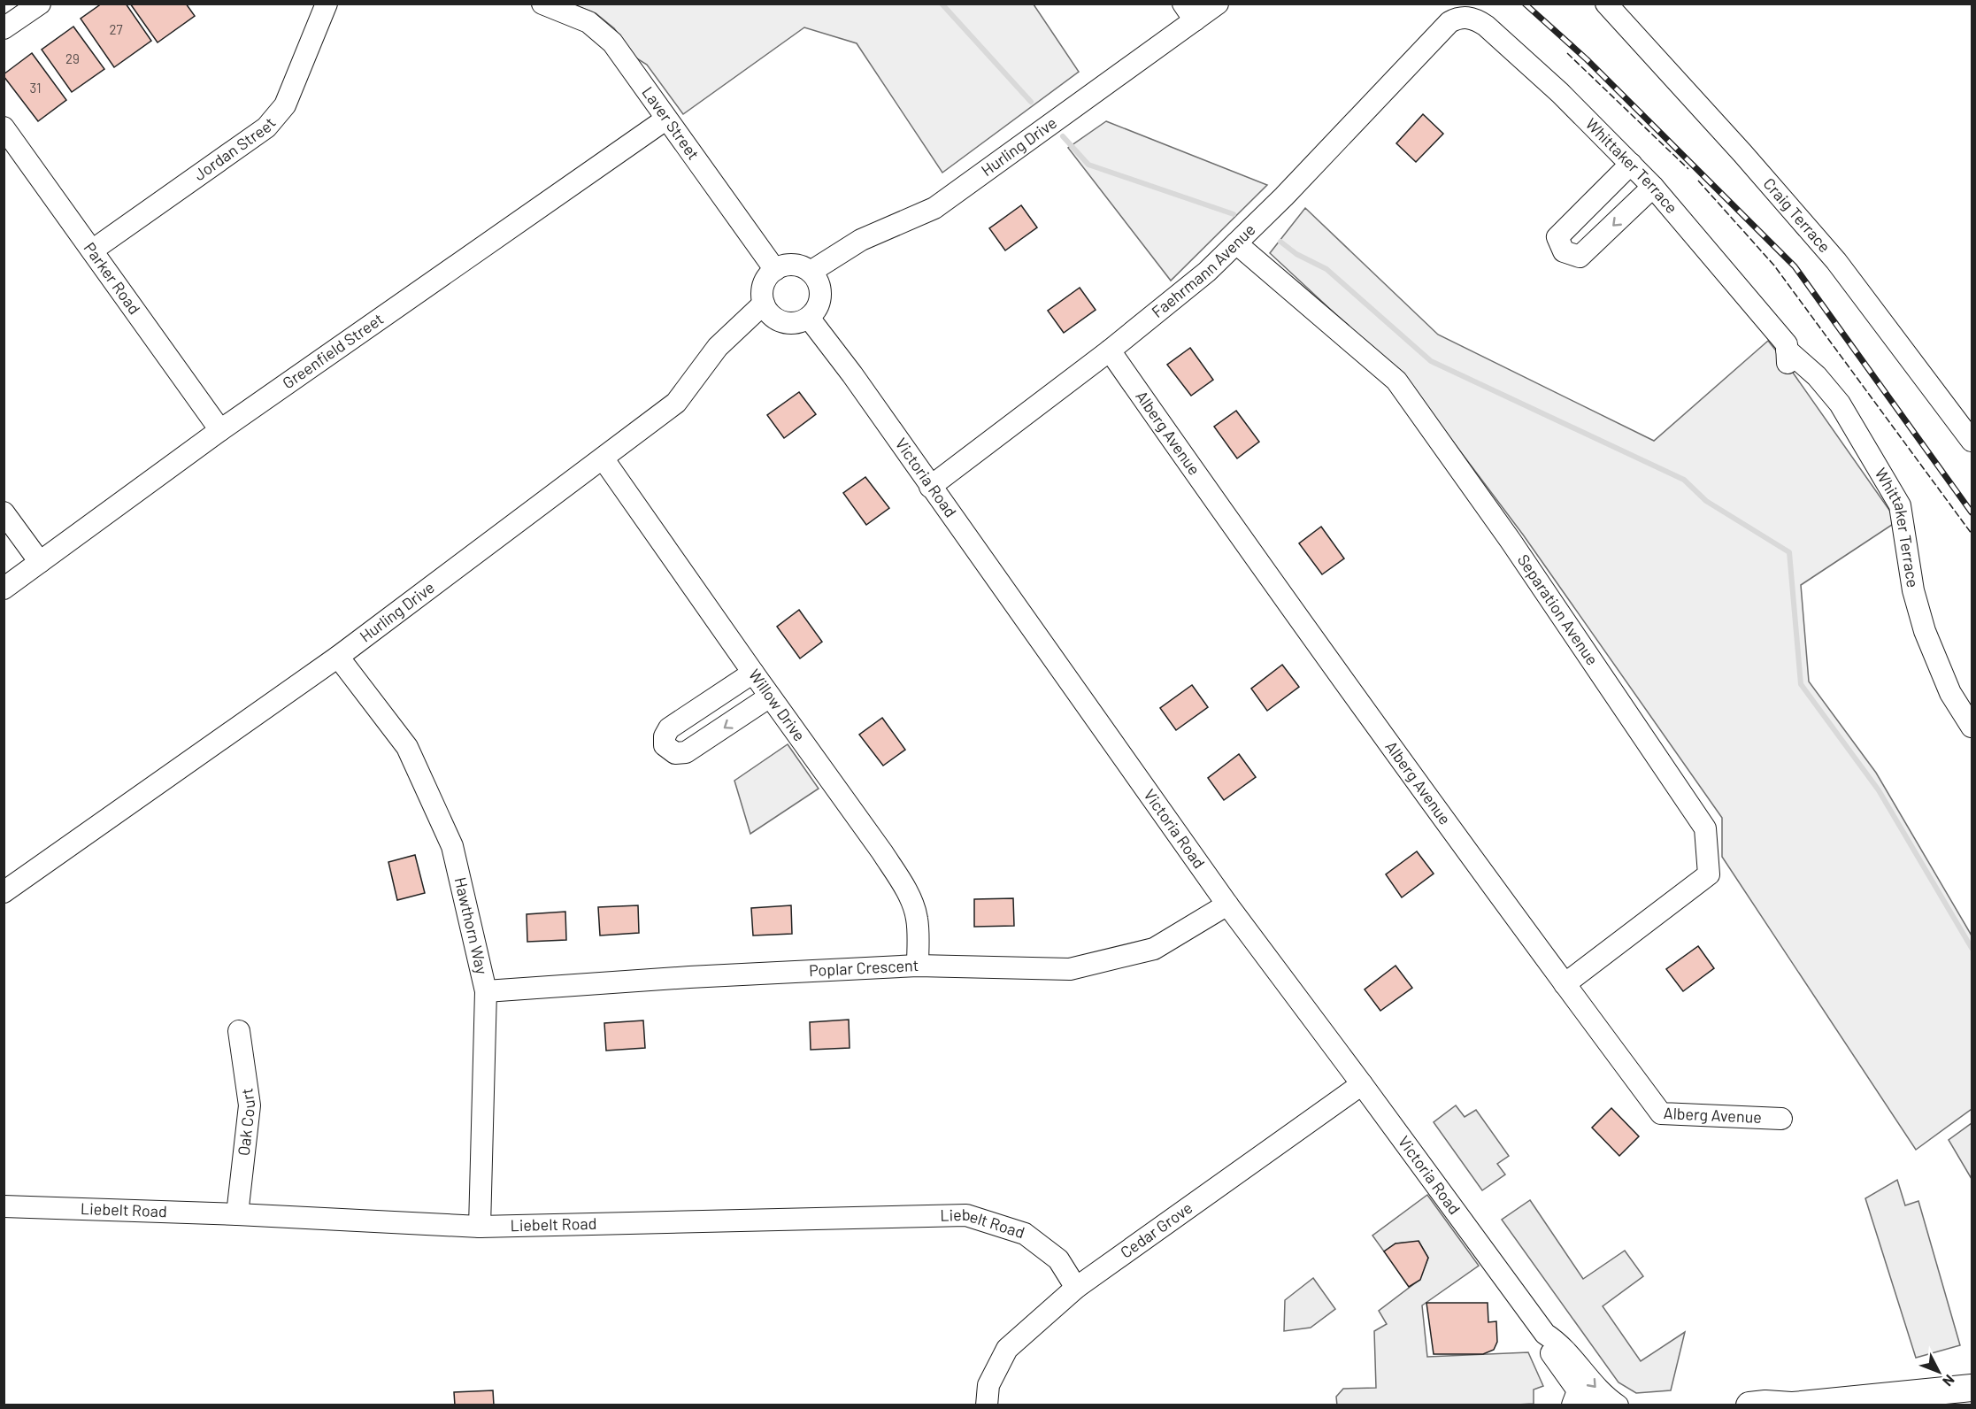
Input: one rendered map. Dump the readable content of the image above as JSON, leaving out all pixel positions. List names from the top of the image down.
{
  "streets": {
    "street": [
      "Laver Street",
      "Hurling Drive",
      "Jordan Street",
      "Whittaker Terrace",
      "Craig Terrace",
      "Faehrmann Avenue",
      "Parker Road",
      "Greenfield Street",
      "Alberg Avenue",
      "Victoria Road",
      "Separation Avenue",
      "Willow Drive",
      "Hawthorn Way",
      "Poplar Crescent",
      "Oak Court",
      "Liebelt Road",
      "Cedar Grove"
    ]
  },
  "crossings": [
    ["Laver Street", "Hurling Drive"],
    ["Laver Street", "Greenfield Street"],
    ["Laver Street", "Victoria Road"],
    ["Hurling Drive", "Victoria Road"],
    ["Hurling Drive", "Willow Drive"],
    ["Hurling Drive", "Hawthorn Way"],
    ["Jordan Street", "Parker Road"],
    ["Whittaker Terrace", "Faehrmann Avenue"],
    ["Faehrmann Avenue", "Alberg Avenue"],
    ["Faehrmann Avenue", "Victoria Road"],
    ["Faehrmann Avenue", "Separation Avenue"],
    ["Parker Road", "Greenfield Street"],
    ["Alberg Avenue", "Separation Avenue"],
    ["Victoria Road", "Poplar Crescent"],
    ["Victoria Road", "Cedar Grove"],
    ["Willow Drive", "Poplar Crescent"],
    ["Hawthorn Way", "Poplar Crescent"],
    ["Hawthorn Way", "Liebelt Road"],
    ["Oak Court", "Liebelt Road"],
    ["Liebelt Road", "Cedar Grove"]
  ],
  "house_numbers": ["27", "29", "31"],
  "north": "bottom right"
}
